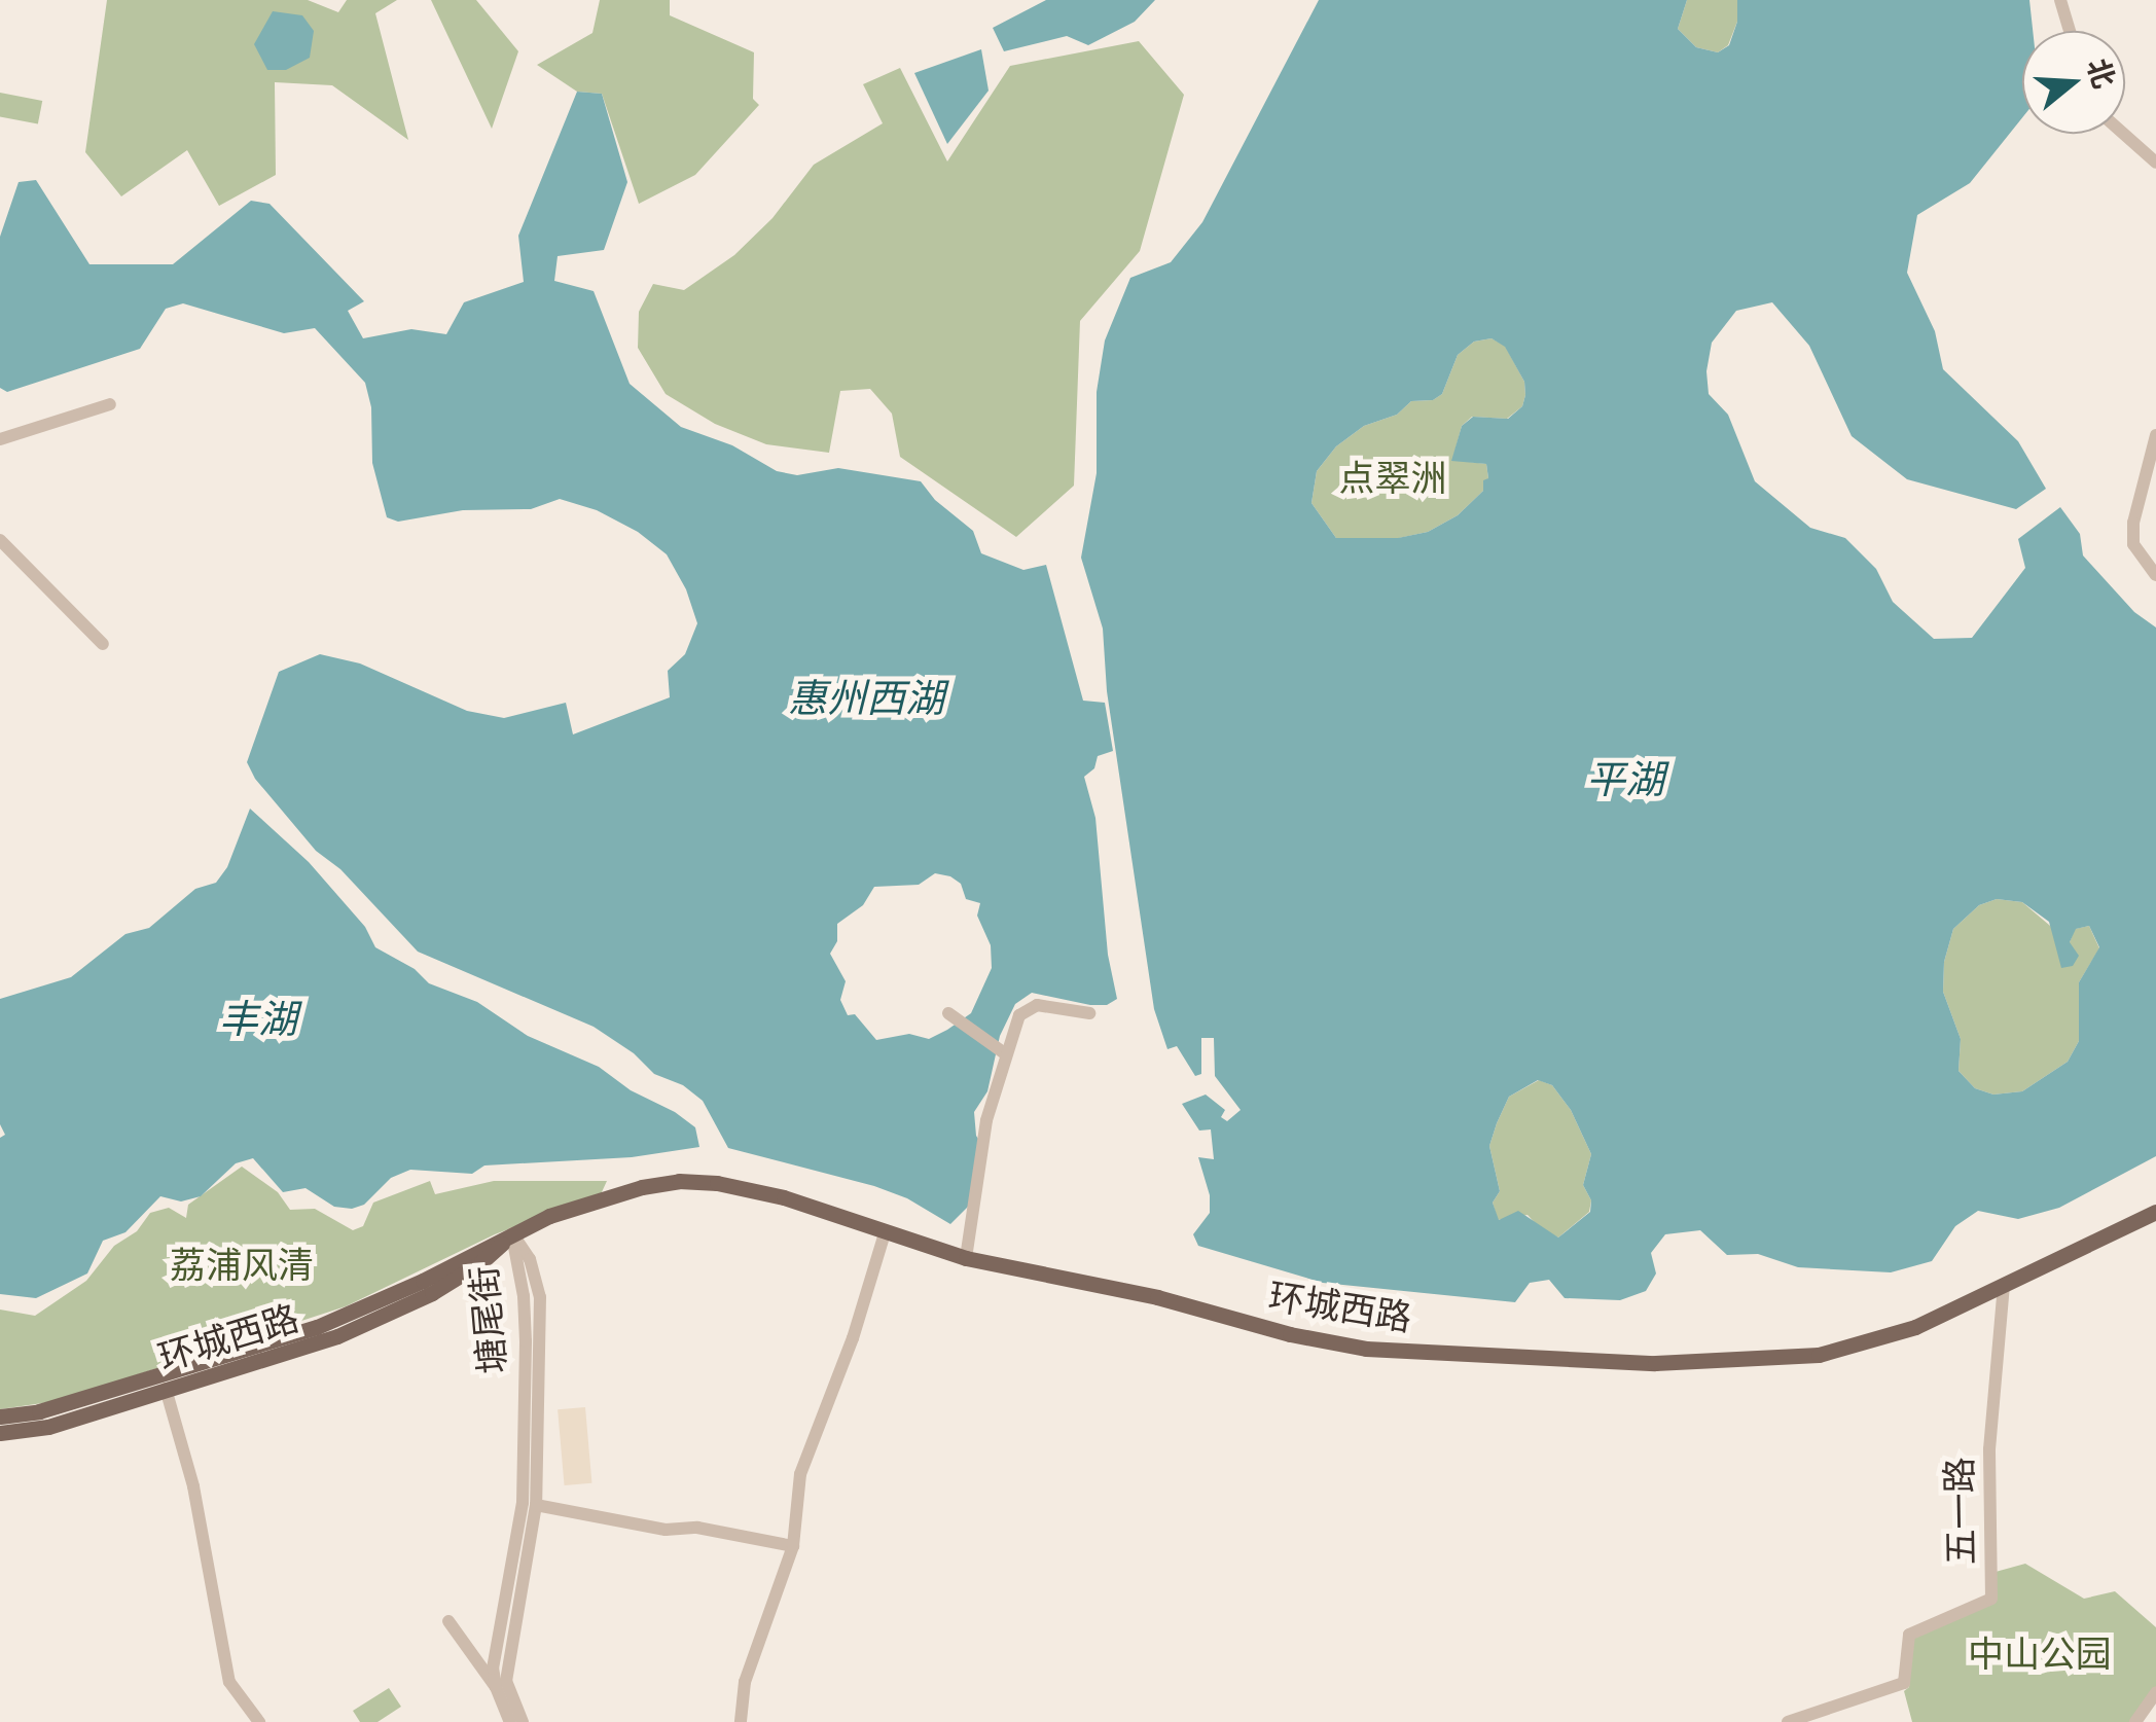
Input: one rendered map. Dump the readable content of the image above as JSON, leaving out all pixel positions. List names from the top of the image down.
{
  "streets": {
    "main road": ["环城西路"],
    "street": ["塘尾街", "五一路"]
  },
  "crossings": [
    ["环城西路", "塘尾街"],
    ["环城西路", "五一路"]
  ],
  "water": ["惠州西湖", "平湖", "丰湖"],
  "parks": ["点翠洲", "荔浦风清", "中山公园"],
  "north": "right"
}
